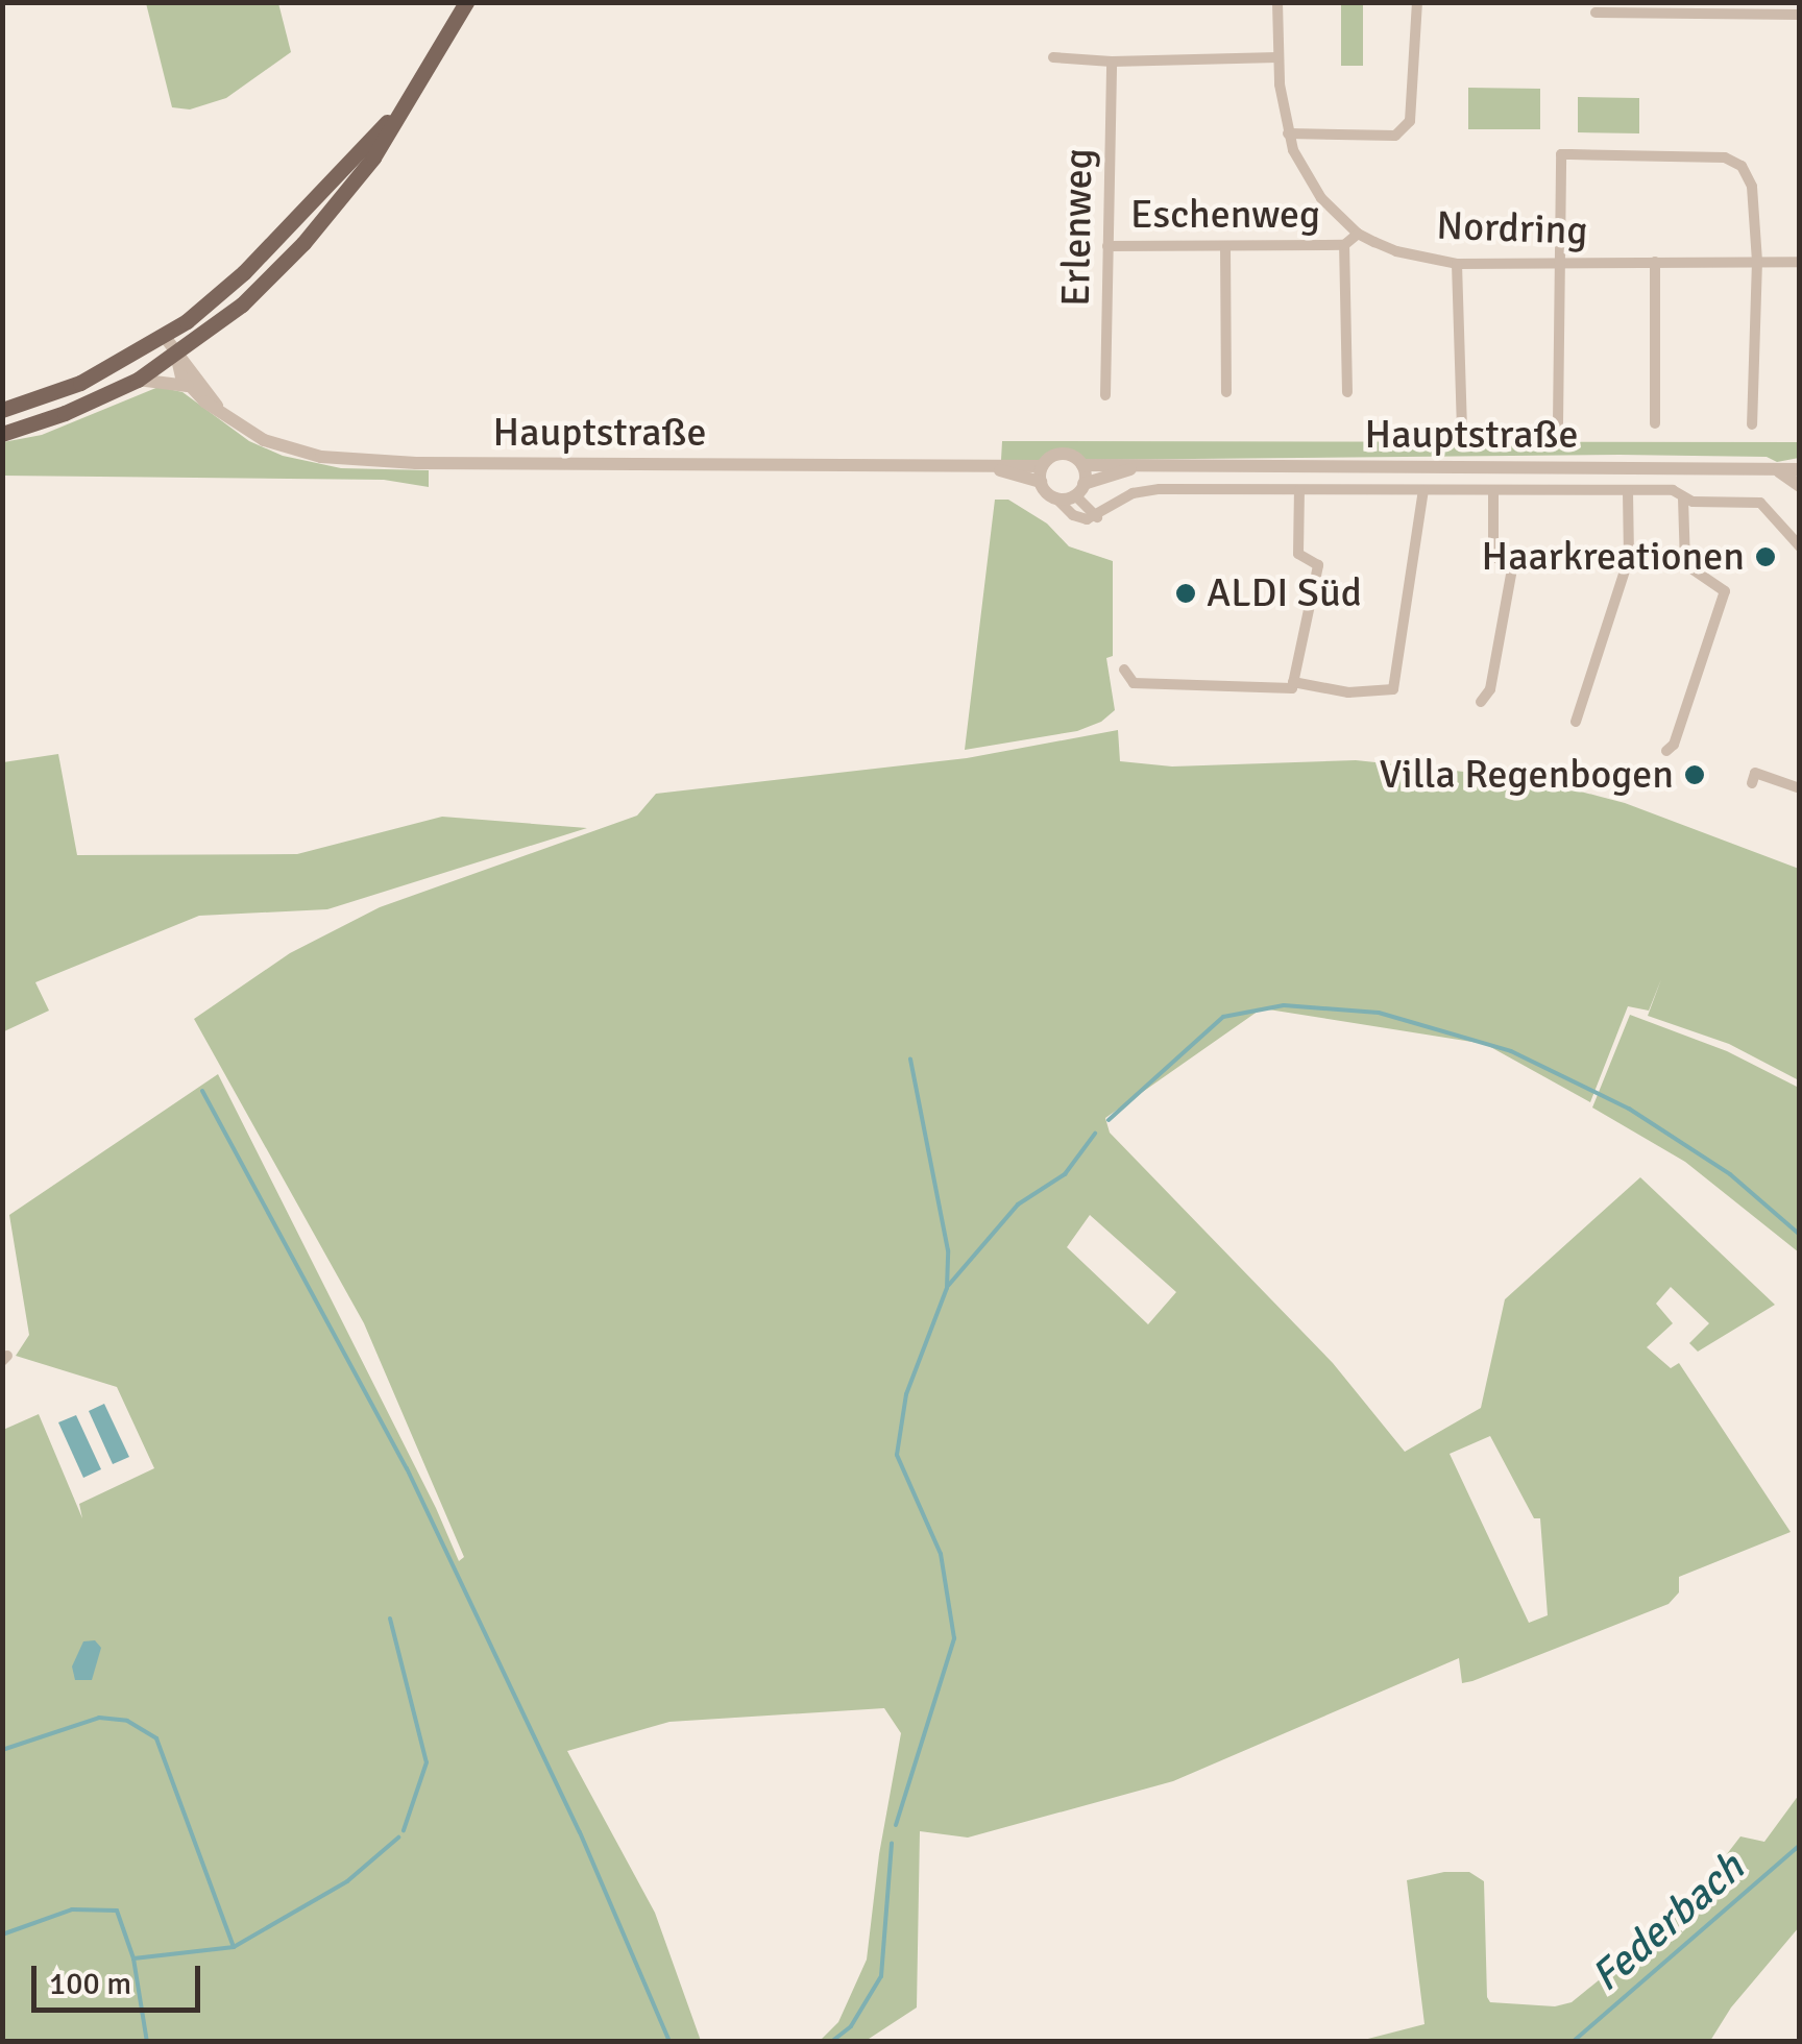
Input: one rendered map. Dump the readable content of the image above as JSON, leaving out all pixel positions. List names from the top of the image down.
{
  "streets": {
    "street": [
      "Eschenweg",
      "Erlenweg",
      "Nordring",
      "Hauptstraße"
    ]
  },
  "crossings": [
    ["Eschenweg", "Erlenweg"]
  ],
  "water": ["Federbach"],
  "places": ["Haarkreationen", "ALDI Süd", "Villa Regenbogen"],
  "scale_bar": "100 m"
}
